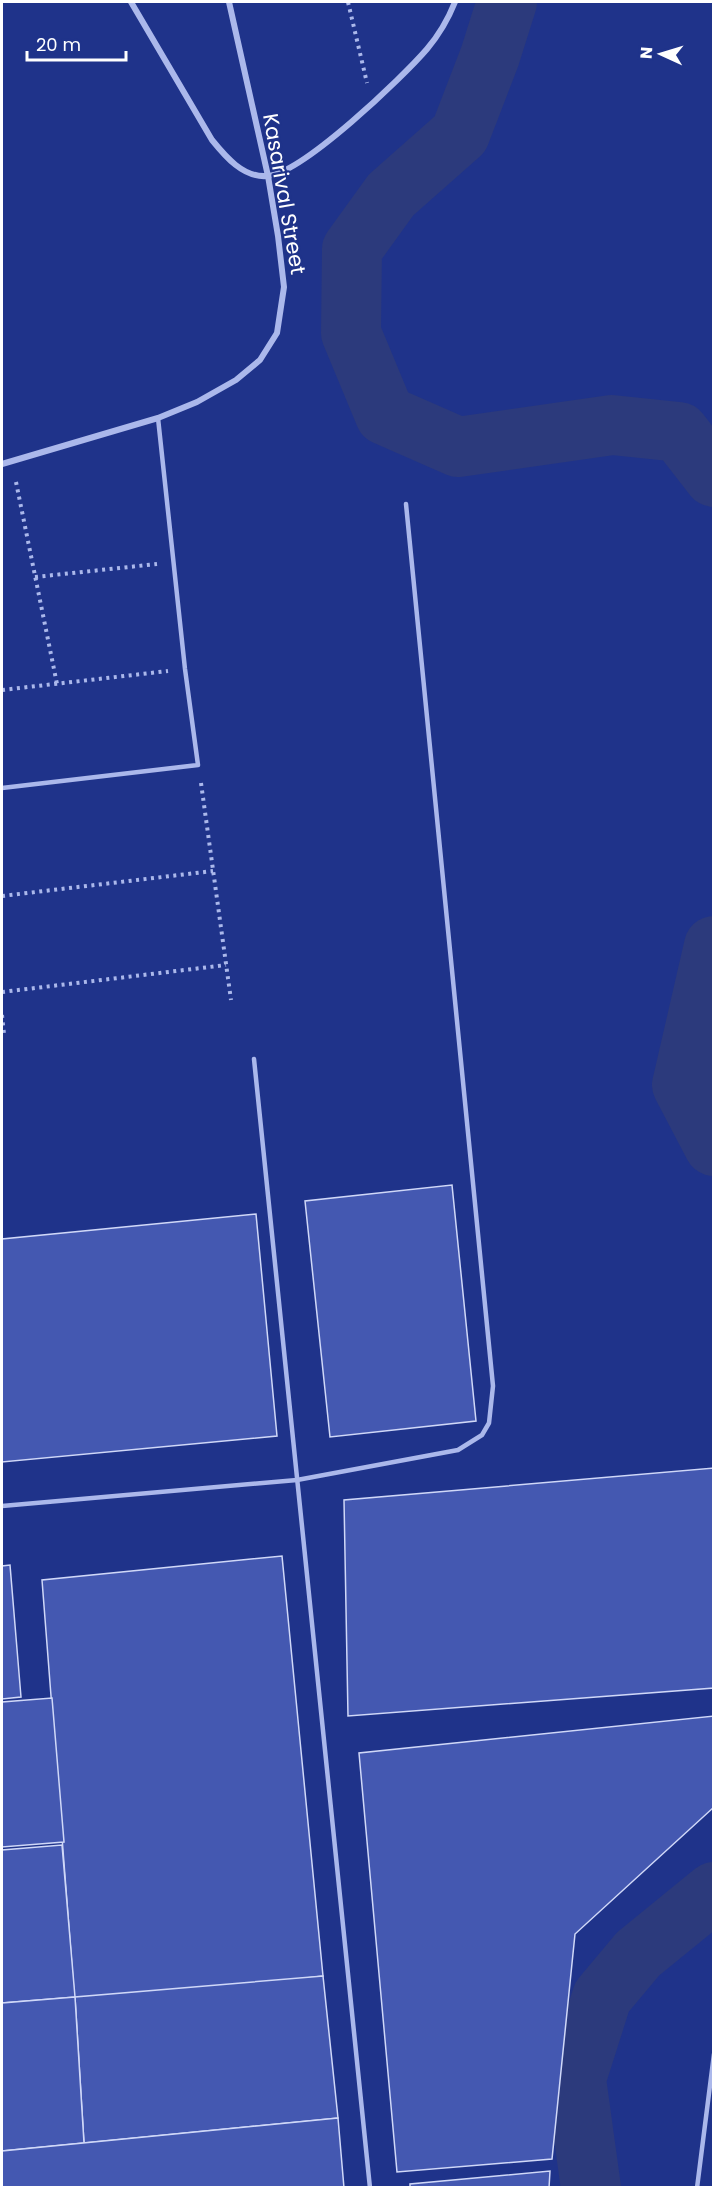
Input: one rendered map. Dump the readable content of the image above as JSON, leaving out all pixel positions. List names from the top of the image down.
{
  "streets": {
    "street": ["Kasarival Street"]
  },
  "scale_bar": "20 m",
  "north": "left"
}
